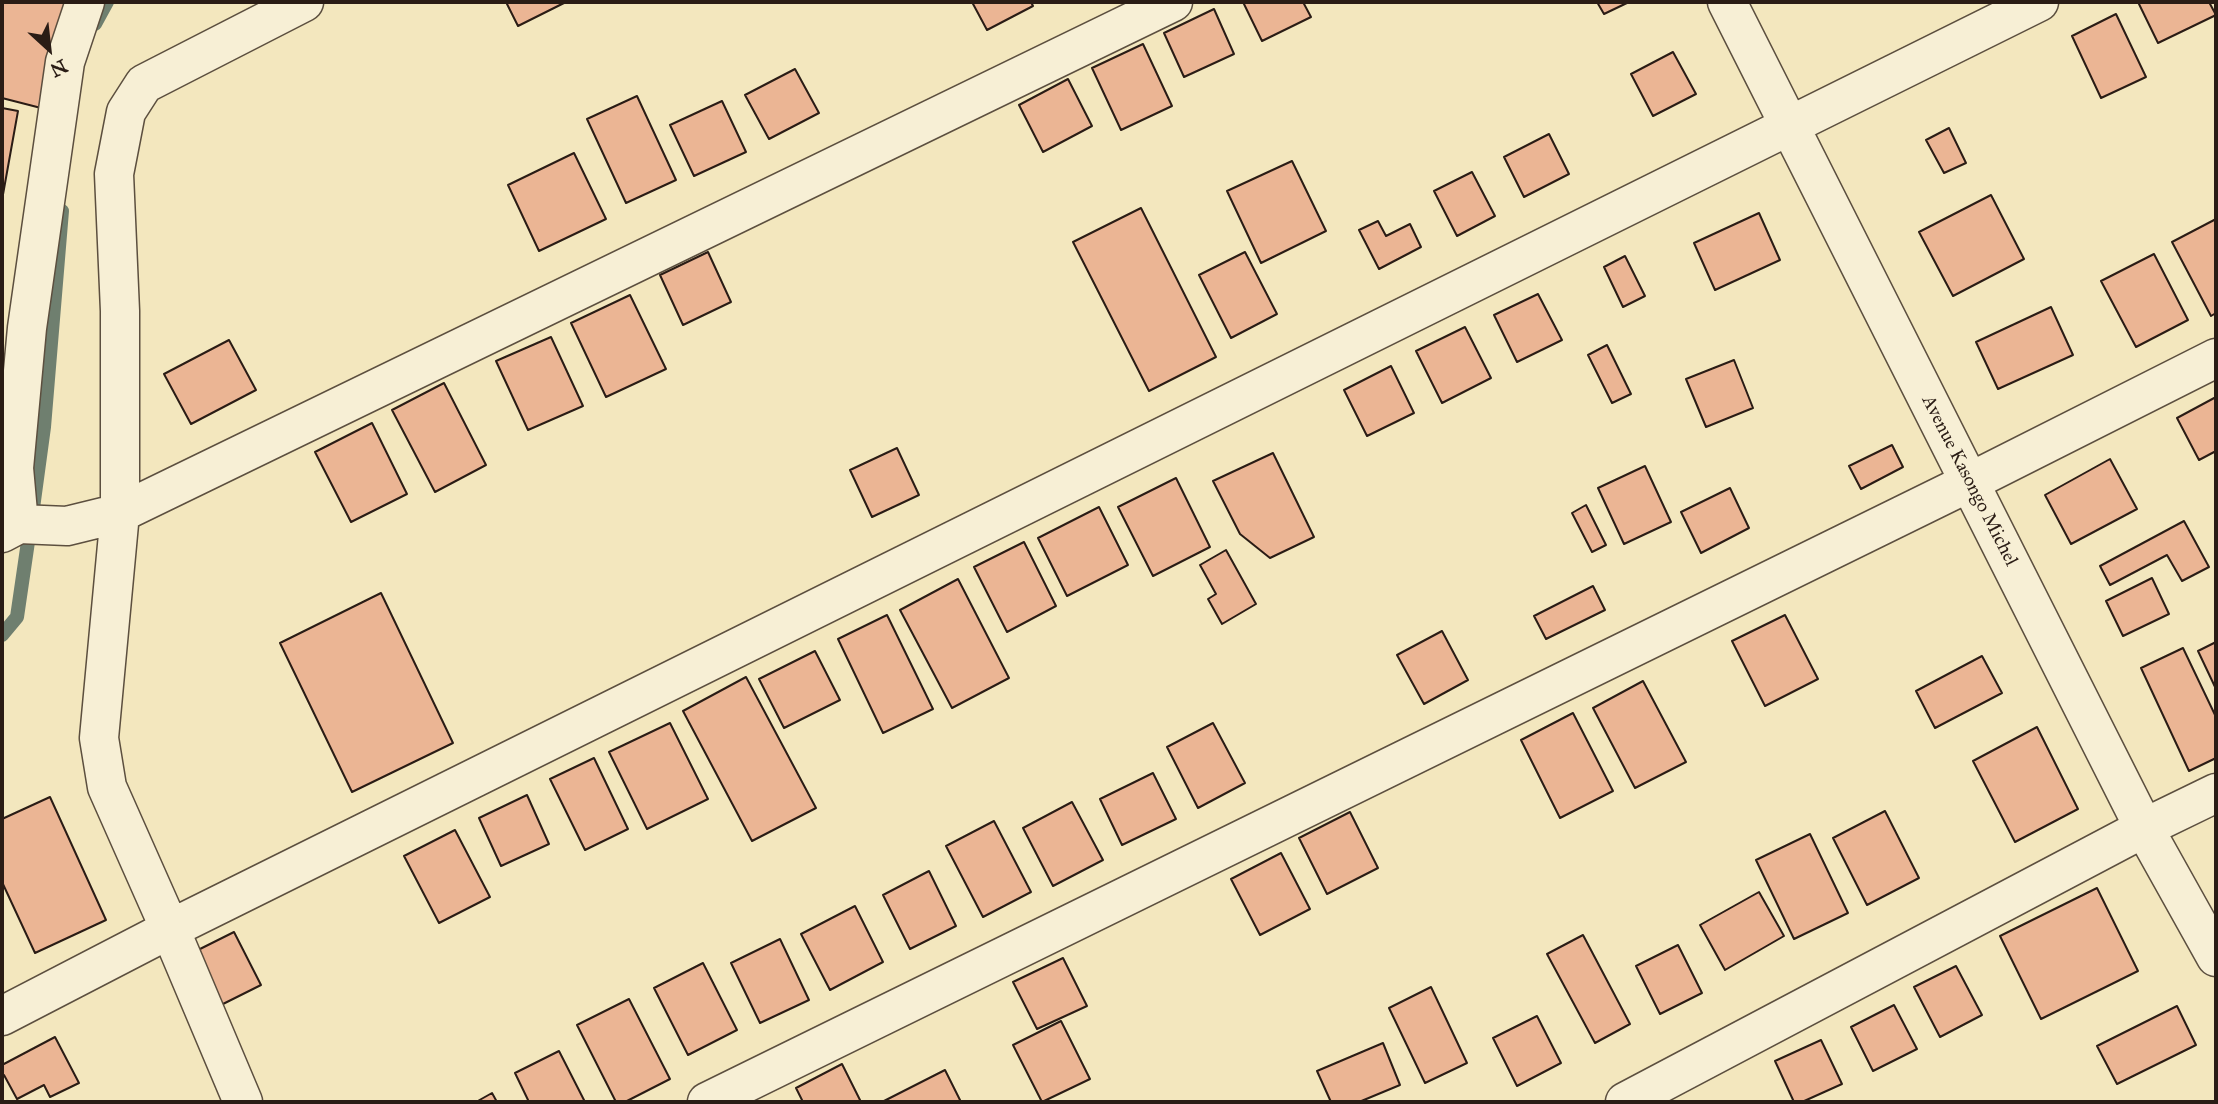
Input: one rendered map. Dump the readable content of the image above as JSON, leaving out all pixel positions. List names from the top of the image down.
{
  "streets": {
    "street": ["Avenue Kasongo Michel"]
  },
  "north": "bottom right"
}
